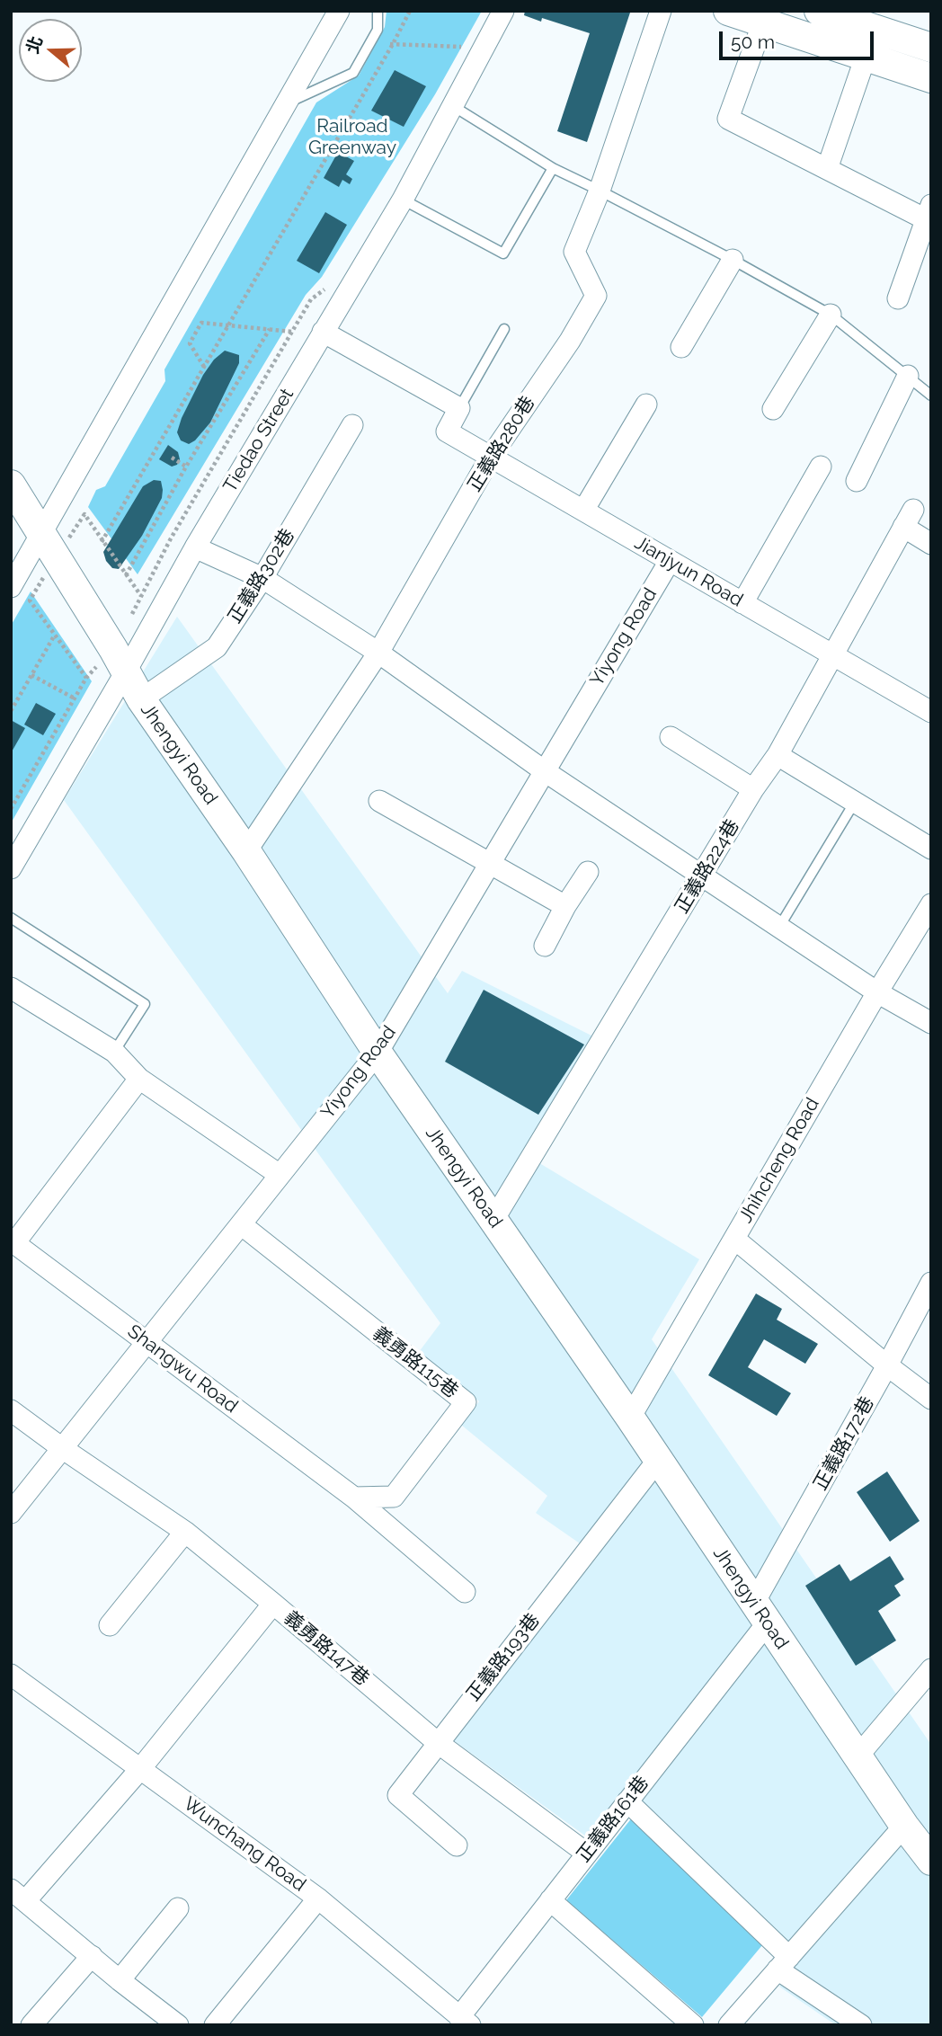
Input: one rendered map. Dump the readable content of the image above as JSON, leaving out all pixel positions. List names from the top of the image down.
{
  "streets": {
    "street": [
      "Tiedao Street",
      "正義路280巷",
      "Jianjyun Road",
      "正義路302巷",
      "Yiyong Road",
      "Jhengyi Road",
      "正義路224巷",
      "Jhihcheng Road",
      "義勇路115巷",
      "Shangwu Road",
      "正義路172巷",
      "義勇路147巷",
      "正義路193巷",
      "正義路161巷",
      "Wunchang Road"
    ]
  },
  "crossings": [
    ["Tiedao Street", "Jhengyi Road"],
    ["正義路280巷", "Jianjyun Road"],
    ["正義路280巷", "Jhengyi Road"],
    ["Jianjyun Road", "Yiyong Road"],
    ["Jianjyun Road", "正義路224巷"],
    ["正義路302巷", "Jhengyi Road"],
    ["Yiyong Road", "Jhengyi Road"],
    ["Yiyong Road", "義勇路115巷"],
    ["Yiyong Road", "Shangwu Road"],
    ["Yiyong Road", "義勇路147巷"],
    ["Jhengyi Road", "正義路224巷"],
    ["Jhengyi Road", "Jhihcheng Road"],
    ["Jhengyi Road", "正義路172巷"],
    ["Jhengyi Road", "正義路193巷"],
    ["Jhengyi Road", "正義路161巷"],
    ["義勇路115巷", "Shangwu Road"],
    ["正義路172巷", "正義路161巷"],
    ["義勇路147巷", "正義路193巷"],
    ["義勇路147巷", "正義路161巷"],
    ["正義路161巷", "Wunchang Road"]
  ],
  "parks": ["Railroad Greenway"],
  "scale_bar": "50 m",
  "north": "left"
}
